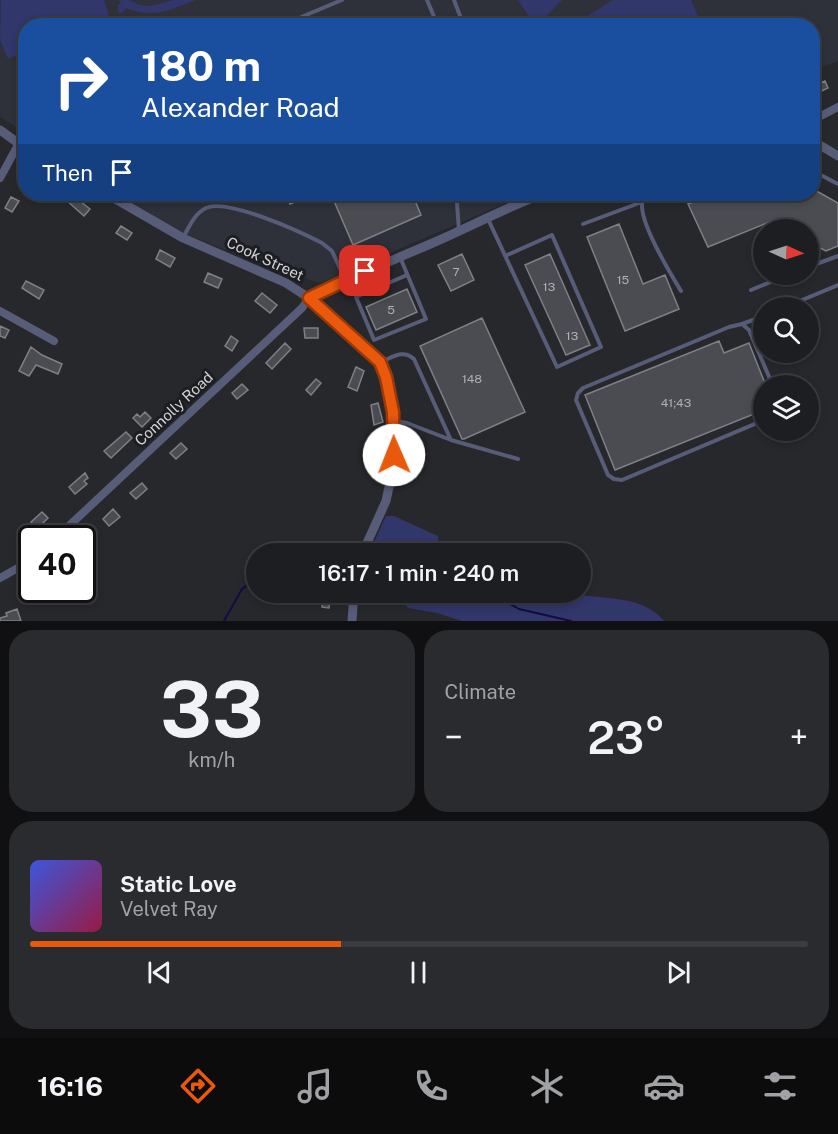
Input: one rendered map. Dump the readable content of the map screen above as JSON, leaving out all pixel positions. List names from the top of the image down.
{
  "streets": {
    "street": ["Cook Street", "Connolly Road"]
  },
  "crossings": [
    ["Cook Street", "Connolly Road"]
  ],
  "house_numbers": [
    "7",
    "15",
    "13",
    "5",
    "13",
    "148",
    "41;43"
  ],
  "north": "right",
  "page": {
    "turn": ["180 m", "Alexander Road"],
    "then": "Then",
    "limit": "40",
    "trip": "16:17 · 1 min · 240 m",
    "tile": [
      ["33", "km/h"],
      "Climate"
    ],
    "heat": ["−", "23°", "+"],
    "song": ["Static Love", "Velvet Ray"],
    "tabs": "16:16"
  }
}
